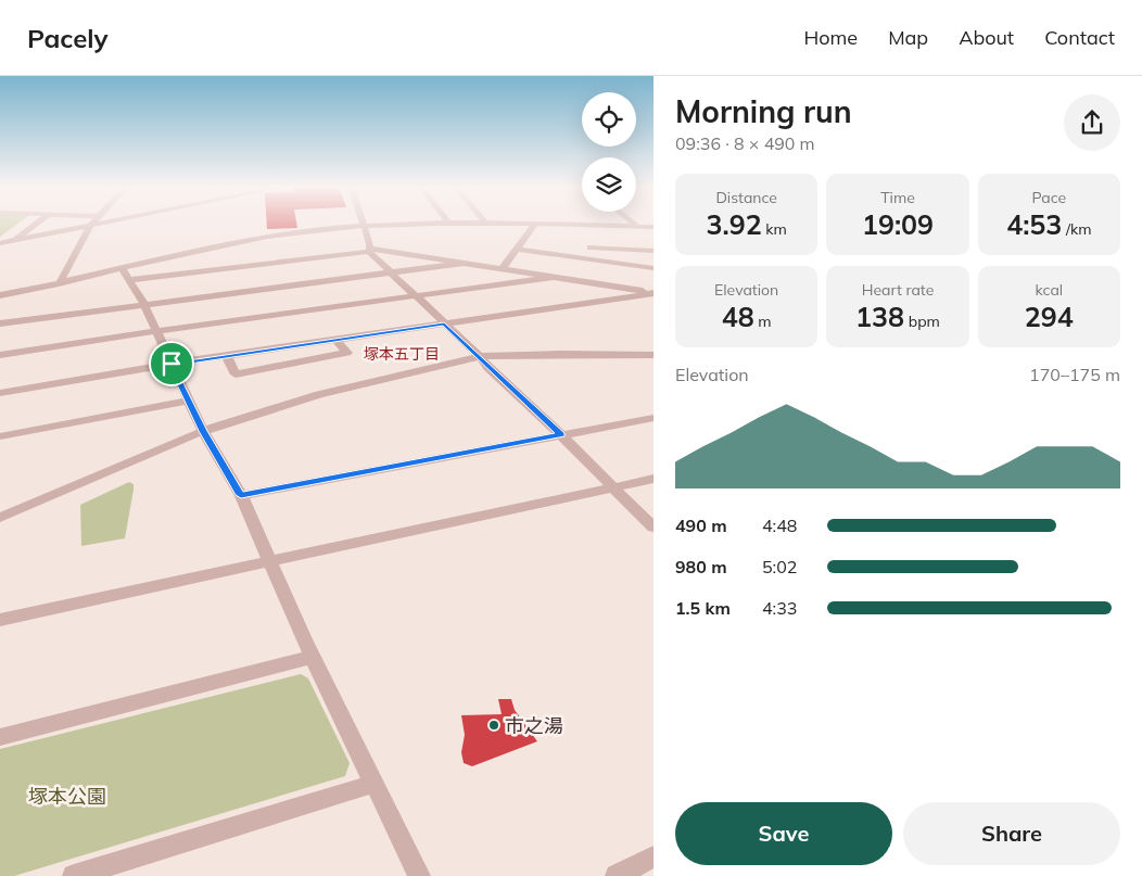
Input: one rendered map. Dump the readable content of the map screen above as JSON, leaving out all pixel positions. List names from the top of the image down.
{
  "districts": ["塚本五丁目"],
  "parks": ["塚本公園"],
  "places": ["市之湯"],
  "page": {
    "header": "Pacely",
    "nav": [
      "Home",
      "Map",
      "About",
      "Contact"
    ],
    "heading": ["Morning run", "09:36 · 8 × 490 m"],
    "stats": [
      ["Distance", "3.92 km"],
      ["Time", "19:09"],
      ["Pace", "4:53 /km"],
      ["Elevation", "48 m"],
      ["Heart rate", "138 bpm"],
      ["kcal", "294"]
    ],
    "chart": ["Elevation", "170–175 m"],
    "list": [
      {
        "name": "490 m",
        "note": "4:48"
      },
      {
        "name": "980 m",
        "note": "5:02"
      },
      {
        "name": "1.5 km",
        "note": "4:33"
      }
    ],
    "buttons": ["Save", "Share"]
  }
}
